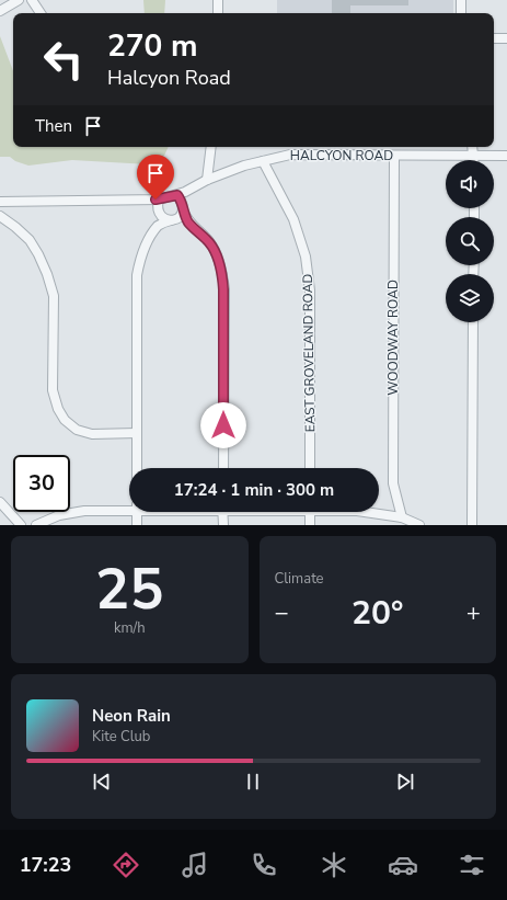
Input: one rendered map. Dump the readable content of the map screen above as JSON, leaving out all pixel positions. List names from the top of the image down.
{
  "streets": {
    "street": ["HALCYON ROAD", "WOODWAY ROAD", "EAST GROVELAND ROAD"]
  },
  "crossings": [
    ["HALCYON ROAD", "WOODWAY ROAD"],
    ["HALCYON ROAD", "EAST GROVELAND ROAD"]
  ],
  "page": {
    "turn": ["270 m", "Halcyon Road"],
    "then": "Then",
    "limit": "30",
    "trip": "17:24 · 1 min · 300 m",
    "tile": [
      ["25", "km/h"],
      "Climate"
    ],
    "heat": ["−", "20°", "+"],
    "song": ["Neon Rain", "Kite Club"],
    "tabs": "17:23"
  }
}
